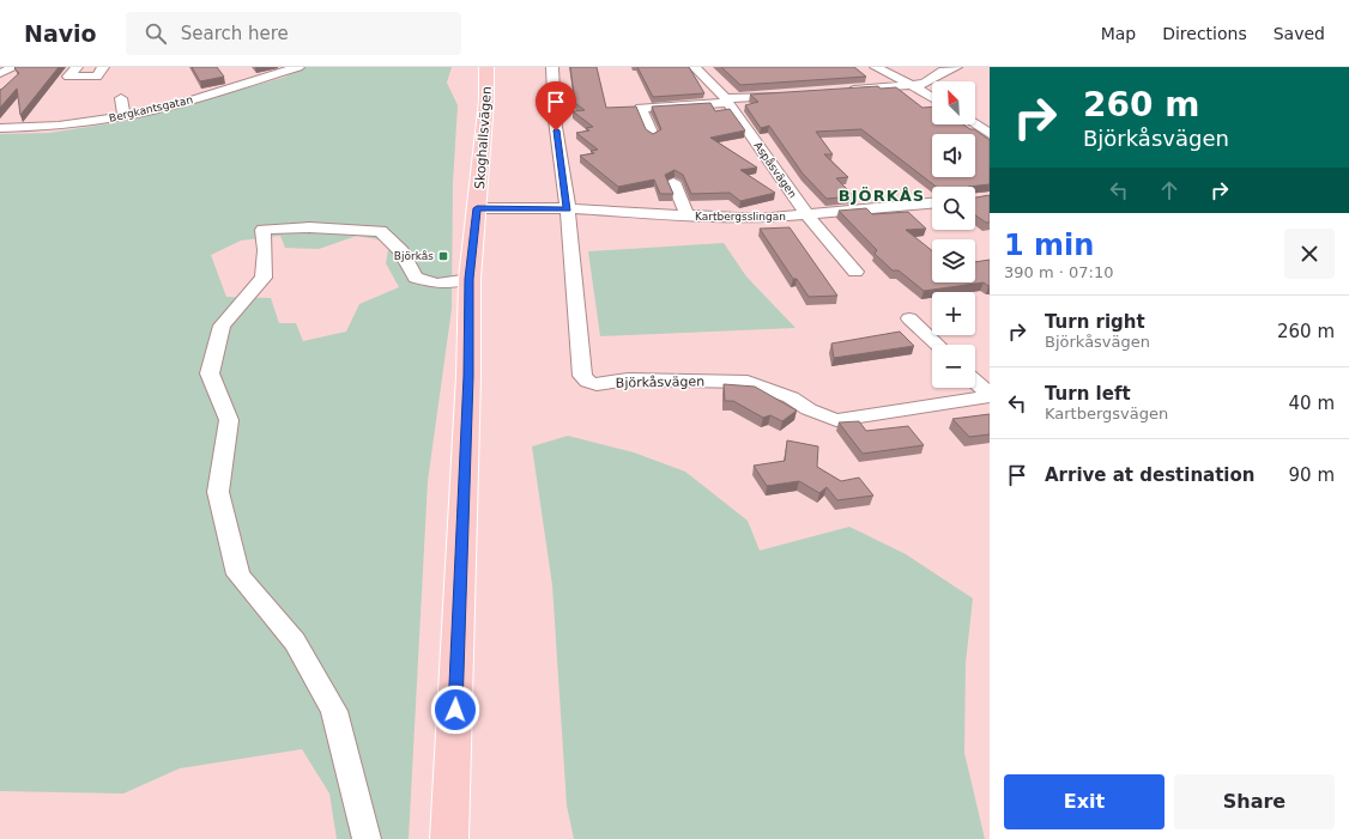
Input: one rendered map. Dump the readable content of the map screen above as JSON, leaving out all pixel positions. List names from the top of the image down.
{
  "streets": {
    "main road": ["Skoghallsvägen"],
    "street": [
      "Bergkantsgatan",
      "Aspåsvägen",
      "Kartbergsslingan",
      "Björkåsvägen"
    ]
  },
  "crossings": [
    ["Aspåsvägen", "Kartbergsslingan"],
    ["Kartbergsslingan", "Björkåsvägen"]
  ],
  "districts": ["BJÖRKÅS"],
  "places": {
    "transit": ["Björkås"]
  },
  "north": "top left",
  "page": {
    "header": "Navio",
    "search": "Search here",
    "nav": ["Map", "Directions", "Saved"],
    "turn": ["260 m", "Björkåsvägen"],
    "map_buttons": ["+", "−"],
    "heading": ["1 min", "390 m · 07:10"],
    "list": [
      {
        "name": "Turn right",
        "note": "Björkåsvägen",
        "value": "260 m"
      },
      {
        "name": "Turn left",
        "note": "Kartbergsvägen",
        "value": "40 m"
      },
      {
        "name": "Arrive at destination",
        "value": "90 m"
      }
    ],
    "buttons": ["Exit", "Share"]
  }
}
